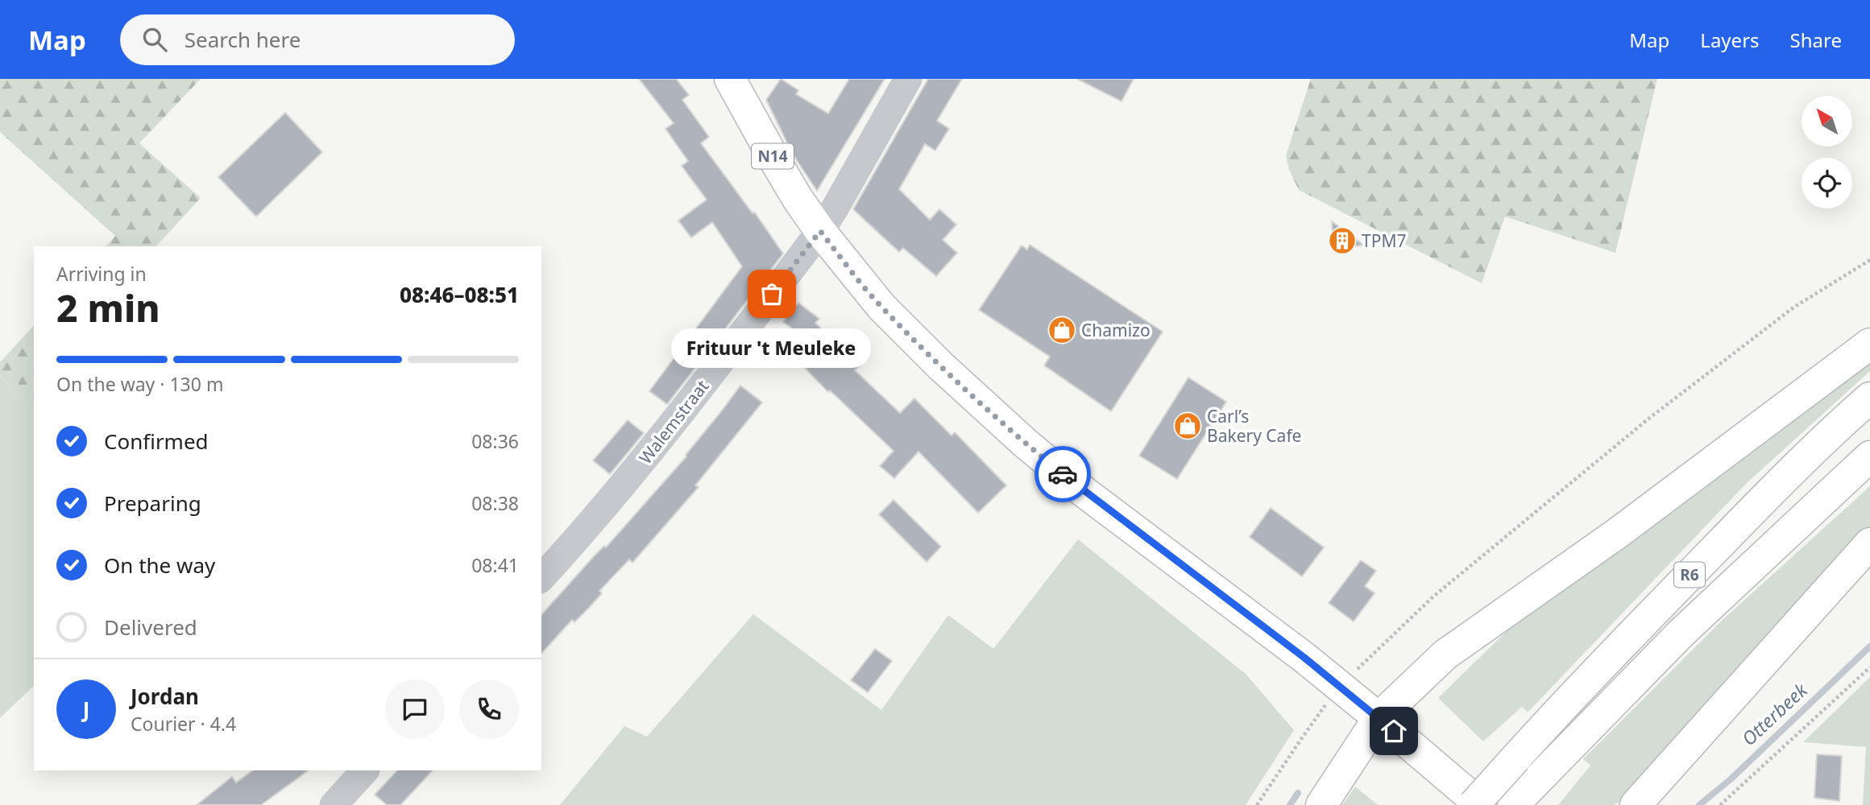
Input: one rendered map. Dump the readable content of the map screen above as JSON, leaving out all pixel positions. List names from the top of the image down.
{
  "streets": {
    "main road": ["N14", "R6"],
    "street": ["Walemstraat"]
  },
  "crossings": [
    ["N14", "Walemstraat"],
    ["N14", "R6"]
  ],
  "water": ["Otterbeek"],
  "places": {
    "building": ["TPM7"],
    "other": ["Frituur 't Meuleke"],
    "shop": ["Chamizo", "Carl’s Bakery Cafe"]
  },
  "north": "top left",
  "page": {
    "header": "Map",
    "search": "Search here",
    "nav": ["Map", "Layers", "Share"],
    "heading": ["2 min", "Arriving in", "08:46–08:51"],
    "panel": ["Jordan", "Courier · 4.4"],
    "bubble": "Frituur 't Meuleke",
    "bar": "On the way · 130 m",
    "list": [
      ["Confirmed", "08:36"],
      ["Preparing", "08:38"],
      ["On the way", "08:41"],
      "Delivered"
    ],
    "round": "J"
  }
}
